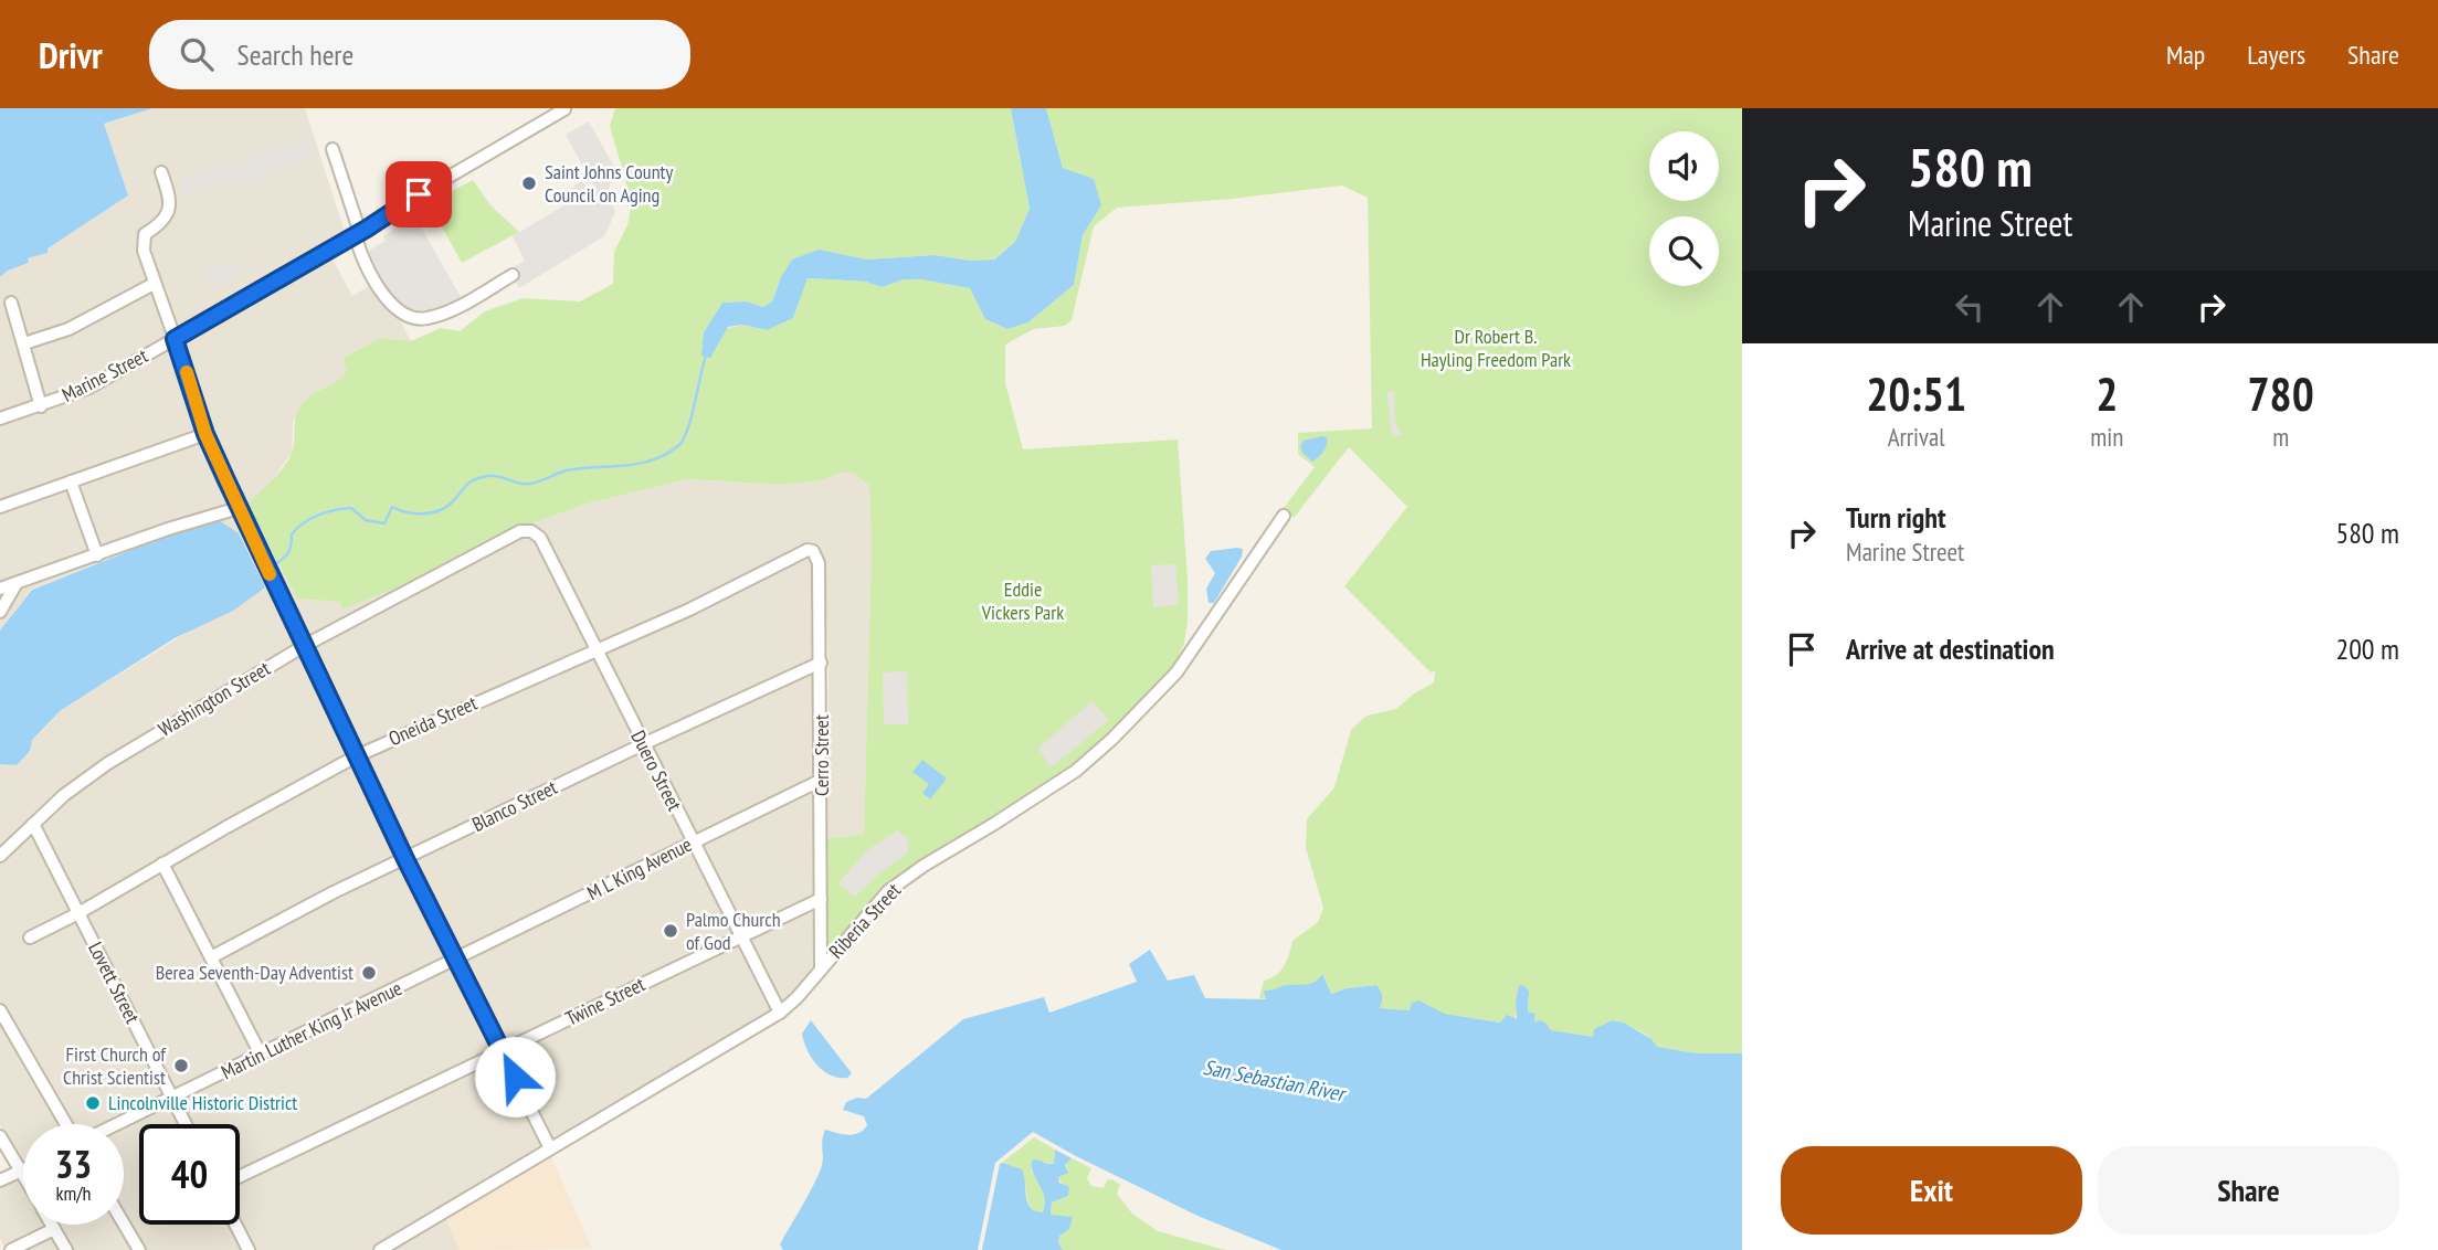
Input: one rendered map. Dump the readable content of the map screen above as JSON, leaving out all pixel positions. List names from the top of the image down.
{
  "streets": {
    "street": [
      "Marine Street",
      "Washington Street",
      "Oneida Street",
      "Cerro Street",
      "Duero Street",
      "Blanco Street",
      "M L King Avenue",
      "Riberia Street",
      "Lovett Street",
      "Twine Street",
      "Martin Luther King Jr Avenue"
    ]
  },
  "crossings": [
    ["Washington Street", "Duero Street"],
    ["Washington Street", "Lovett Street"],
    ["Oneida Street", "Cerro Street"],
    ["Oneida Street", "Duero Street"],
    ["Oneida Street", "Lovett Street"],
    ["Cerro Street", "Blanco Street"],
    ["Cerro Street", "M L King Avenue"],
    ["Cerro Street", "Riberia Street"],
    ["Cerro Street", "Twine Street"],
    ["Duero Street", "Blanco Street"],
    ["Duero Street", "M L King Avenue"],
    ["Duero Street", "Riberia Street"],
    ["Duero Street", "Twine Street"],
    ["M L King Avenue", "Martin Luther King Jr Avenue"],
    ["Lovett Street", "Martin Luther King Jr Avenue"]
  ],
  "water": ["San Sebastian River"],
  "parks": ["Dr Robert B. Hayling Freedom Park", "Eddie Vickers Park"],
  "places": [
    "Saint Johns County Council on Aging",
    "Palmo Church of God",
    "Berea Seventh-Day Adventist",
    "First Church of Christ Scientist",
    "Lincolnville Historic District"
  ],
  "page": {
    "header": "Drivr",
    "search": "Search here",
    "nav": ["Map", "Layers", "Share"],
    "turn": ["580 m", "Marine Street"],
    "eta": [
      "20:51",
      "Arrival",
      "2",
      "min",
      "780",
      "m"
    ],
    "list": [
      {
        "name": "Turn right",
        "note": "Marine Street",
        "value": "580 m"
      },
      {
        "name": "Arrive at destination",
        "value": "200 m"
      }
    ],
    "speed": "33 km/h",
    "limit": "40",
    "buttons": ["Exit", "Share"]
  }
}
